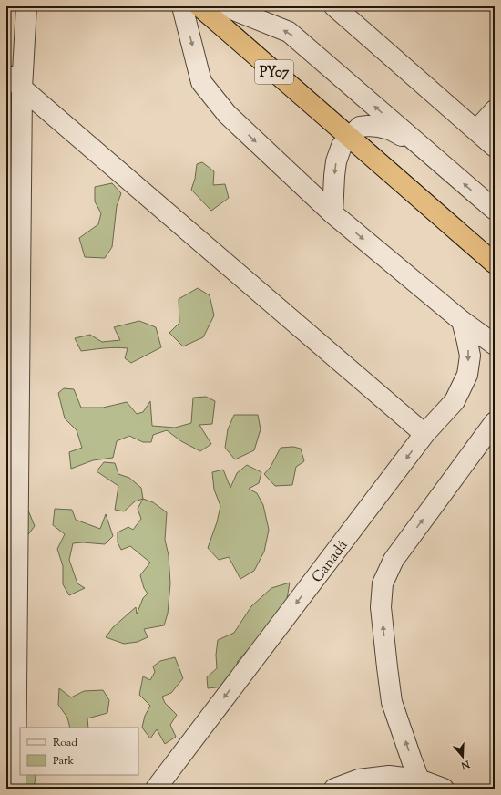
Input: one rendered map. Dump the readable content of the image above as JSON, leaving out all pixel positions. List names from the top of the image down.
{
  "streets": {
    "highway": ["PY07"],
    "street": ["Canadá"]
  },
  "one_way": ["Canadá"],
  "legend": ["Road", "Park"],
  "north": "bottom"
}
